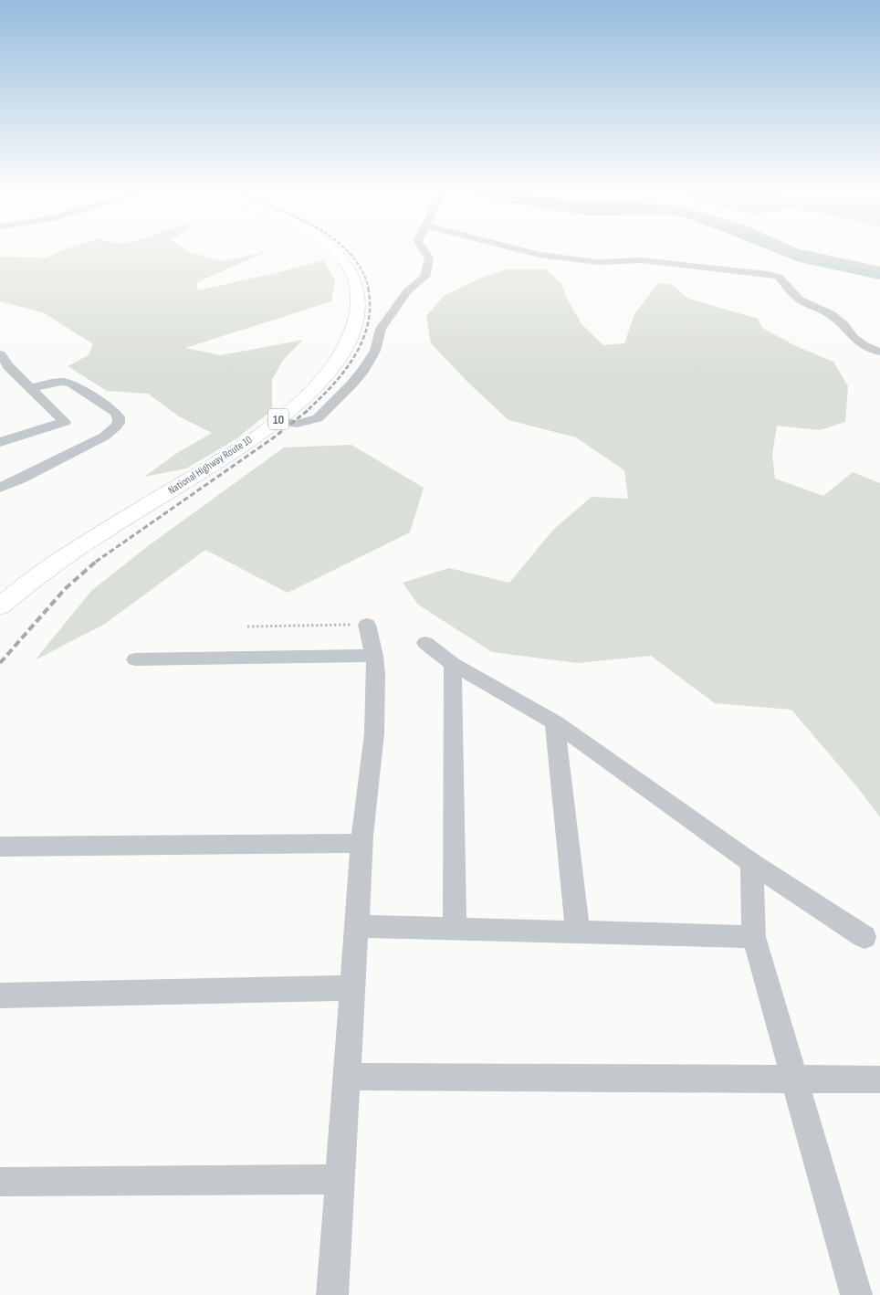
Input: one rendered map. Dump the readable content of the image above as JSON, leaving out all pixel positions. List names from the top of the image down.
{
  "streets": {
    "highway": ["10", "National Highway Route 10"]
  }
}
